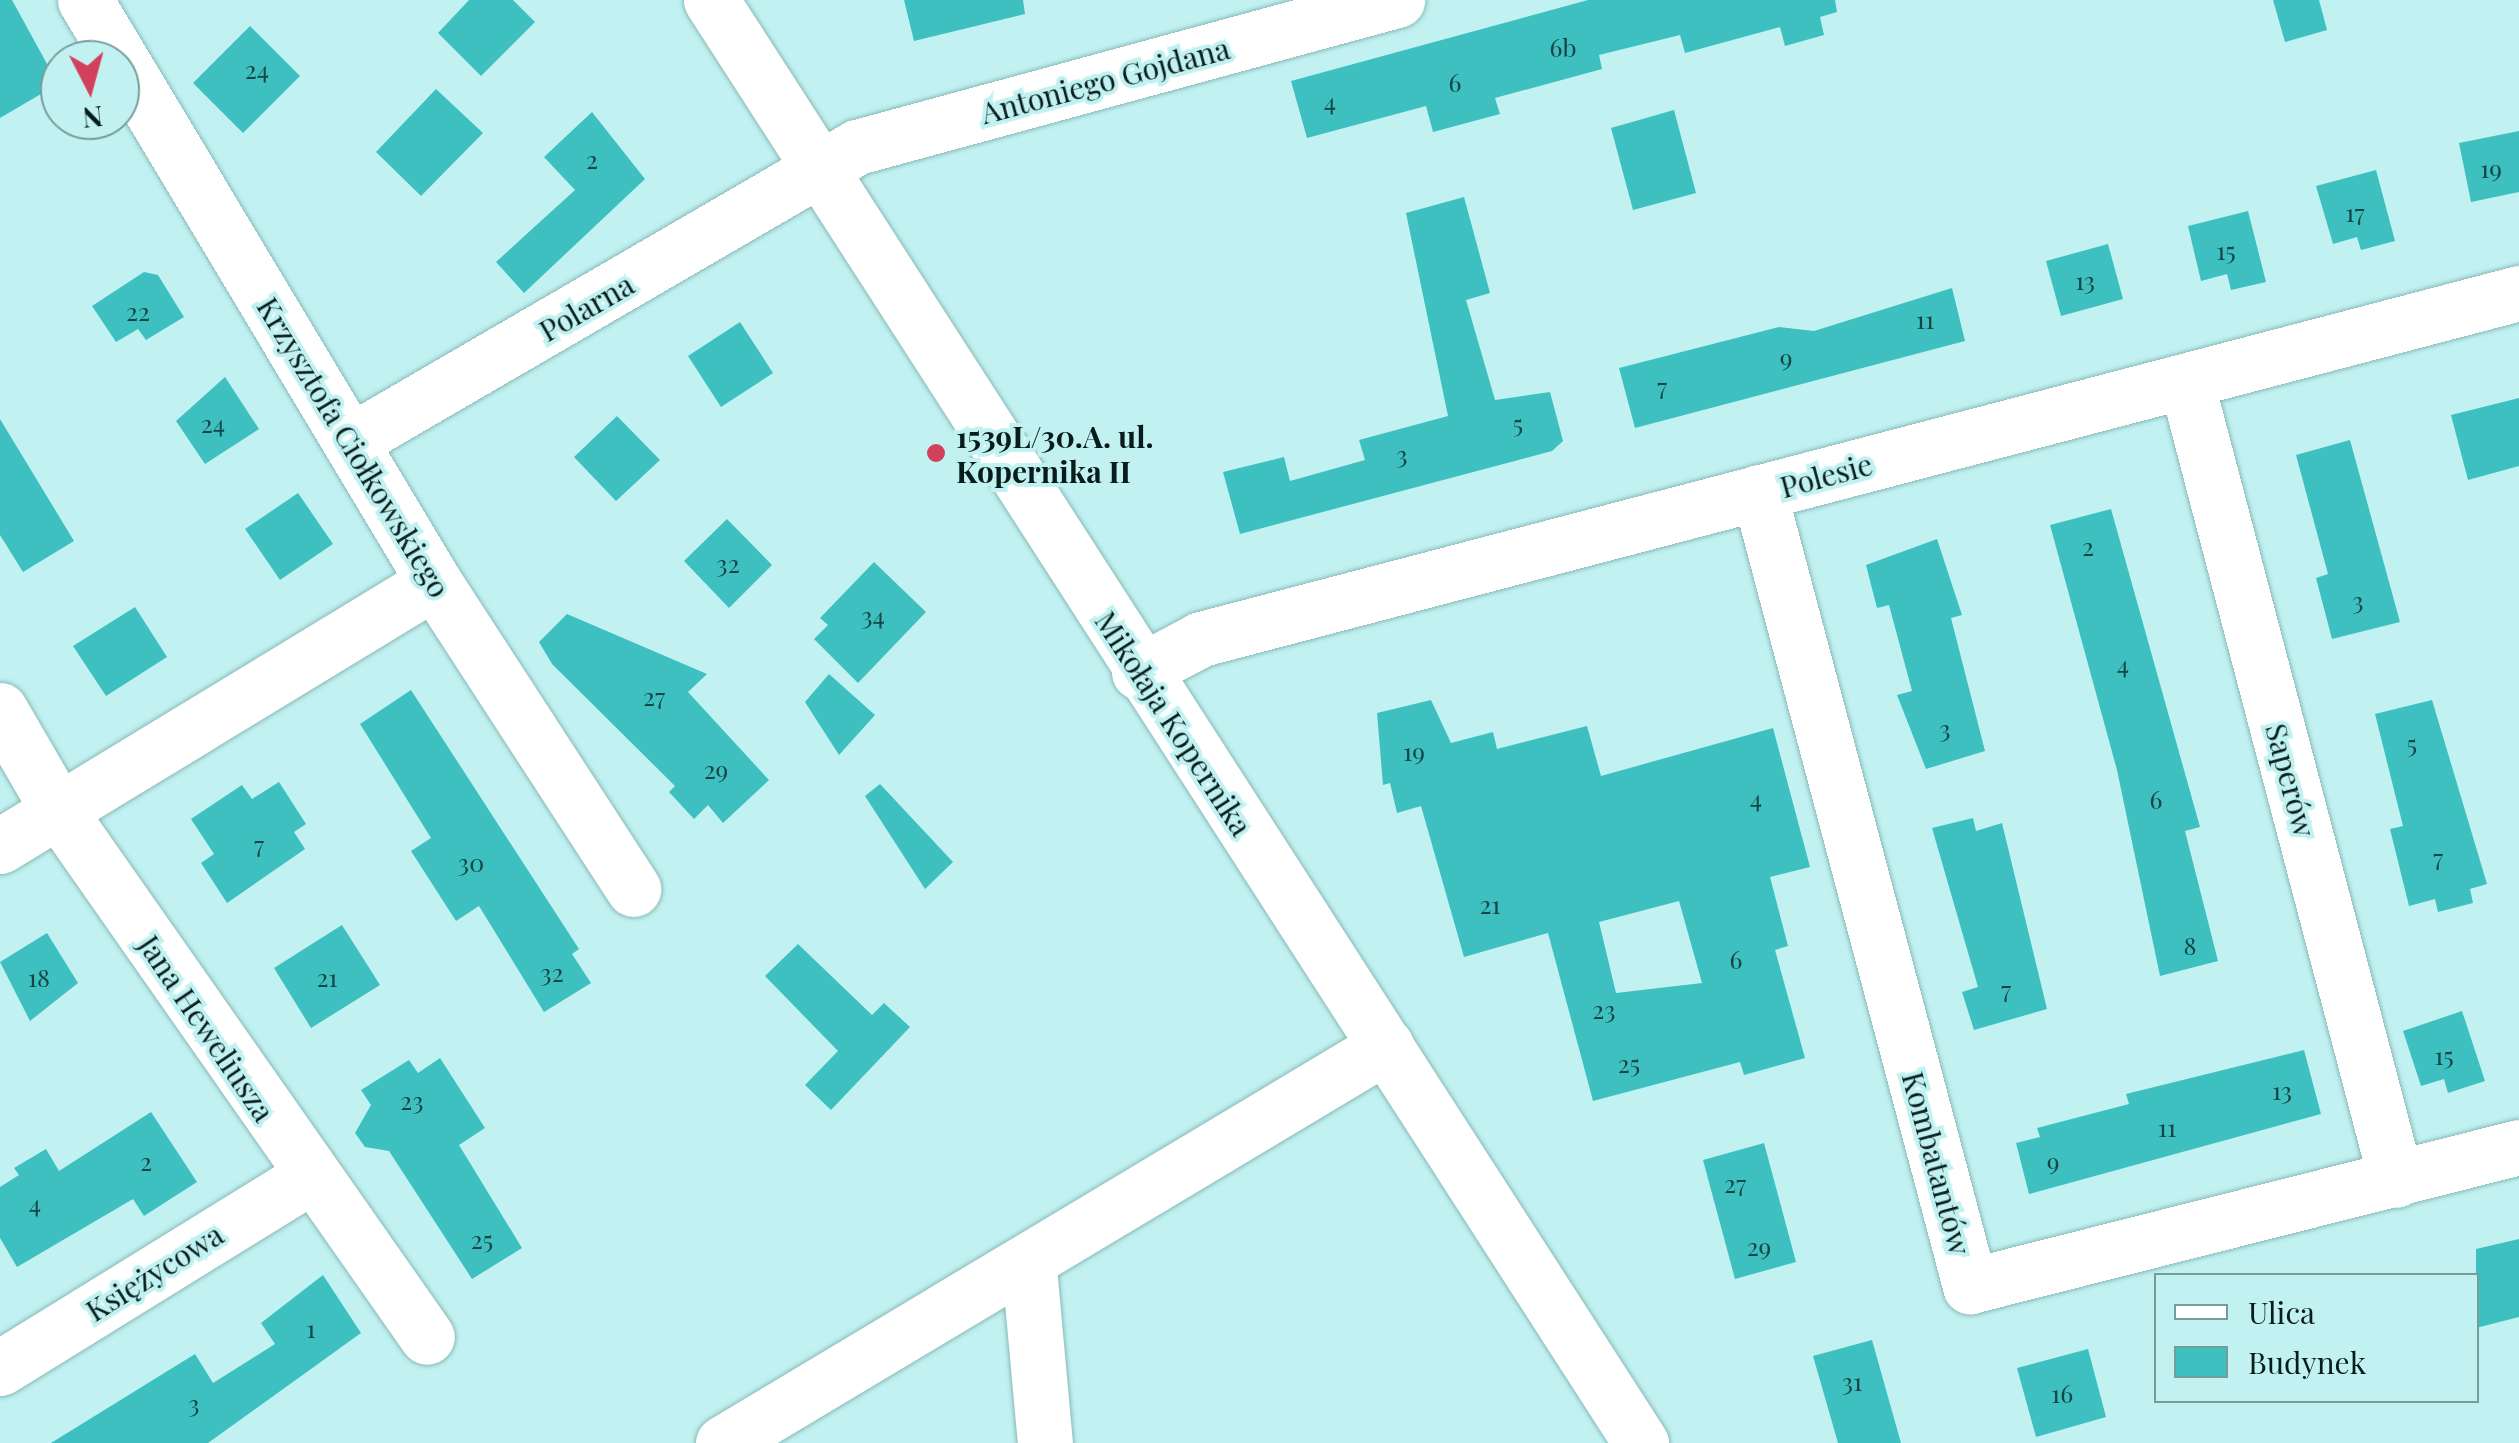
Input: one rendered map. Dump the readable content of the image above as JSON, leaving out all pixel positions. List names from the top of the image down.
{
  "streets": {
    "street": [
      "Antoniego Gojdana",
      "Polarna",
      "Krzysztofa Ciołkowskiego",
      "Polesie",
      "Mikołaja Kopernika",
      "Saperów",
      "Jana Heweliusza",
      "Kombatantów",
      "Księżycowa"
    ]
  },
  "crossings": [
    ["Antoniego Gojdana", "Polarna"],
    ["Antoniego Gojdana", "Mikołaja Kopernika"],
    ["Polarna", "Krzysztofa Ciołkowskiego"],
    ["Polarna", "Mikołaja Kopernika"],
    ["Polesie", "Mikołaja Kopernika"],
    ["Polesie", "Saperów"],
    ["Polesie", "Kombatantów"],
    ["Saperów", "Kombatantów"],
    ["Jana Heweliusza", "Księżycowa"]
  ],
  "places": ["1539L/30.A. ul. Kopernika II"],
  "house_numbers": [
    "6b",
    "24",
    "6",
    "4",
    "2",
    "19",
    "17",
    "15",
    "13",
    "22",
    "11",
    "9",
    "7",
    "24",
    "5",
    "3",
    "2",
    "32",
    "3",
    "34",
    "4",
    "27",
    "3",
    "5",
    "19",
    "29",
    "4",
    "6",
    "7",
    "7",
    "30",
    "21",
    "8",
    "6",
    "32",
    "18",
    "21",
    "7",
    "23",
    "15",
    "25",
    "13",
    "23",
    "11",
    "2",
    "9",
    "27",
    "4",
    "25",
    "29",
    "1",
    "31",
    "16",
    "3"
  ],
  "legend": ["Ulica", "Budynek"],
  "north": "bottom"
}
